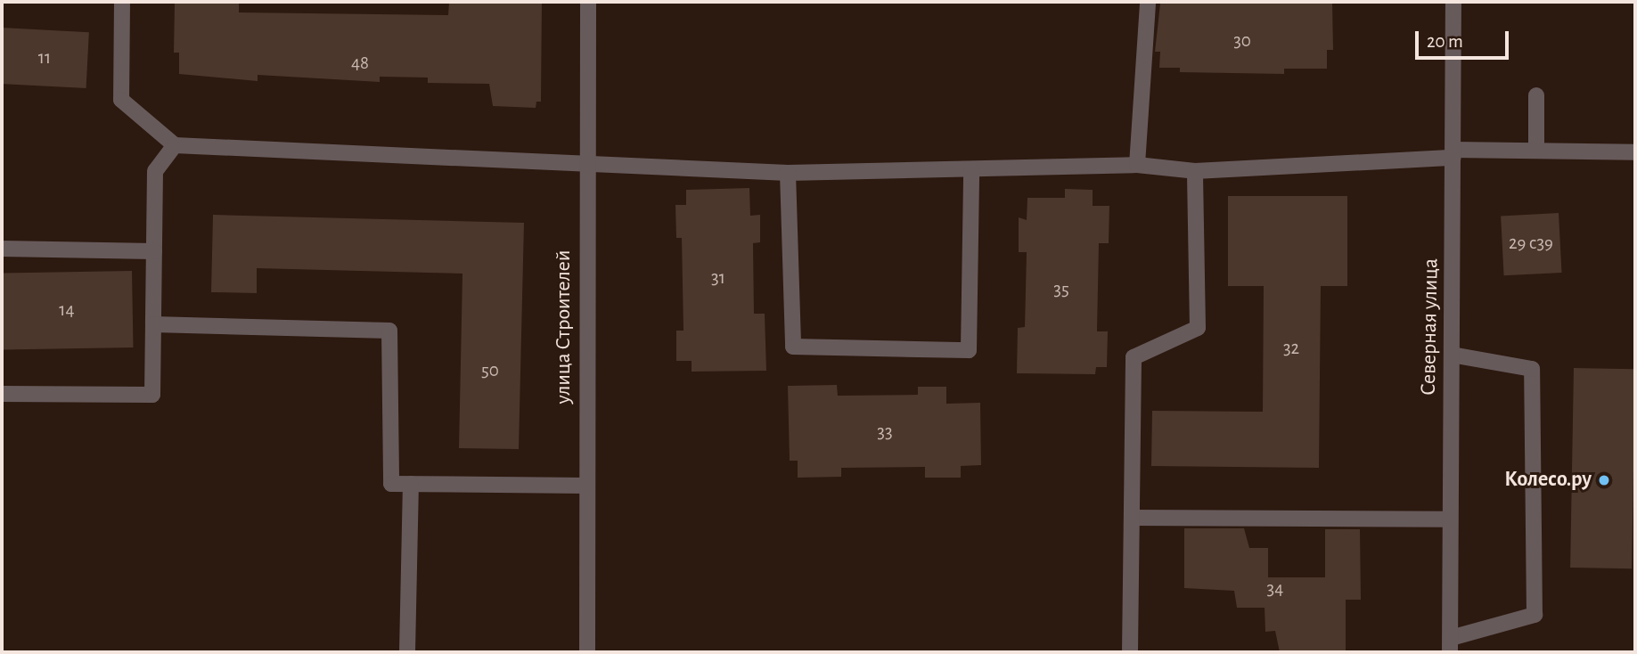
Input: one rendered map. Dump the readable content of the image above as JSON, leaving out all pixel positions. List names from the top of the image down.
{
  "streets": {
    "street": ["улица Строителей", "Северная улица"]
  },
  "places": ["Колесо.ру"],
  "house_numbers": [
    "30",
    "11",
    "48",
    "29 с39",
    "31",
    "35",
    "14",
    "32",
    "50",
    "33",
    "34"
  ],
  "scale_bar": "20 m"
}
